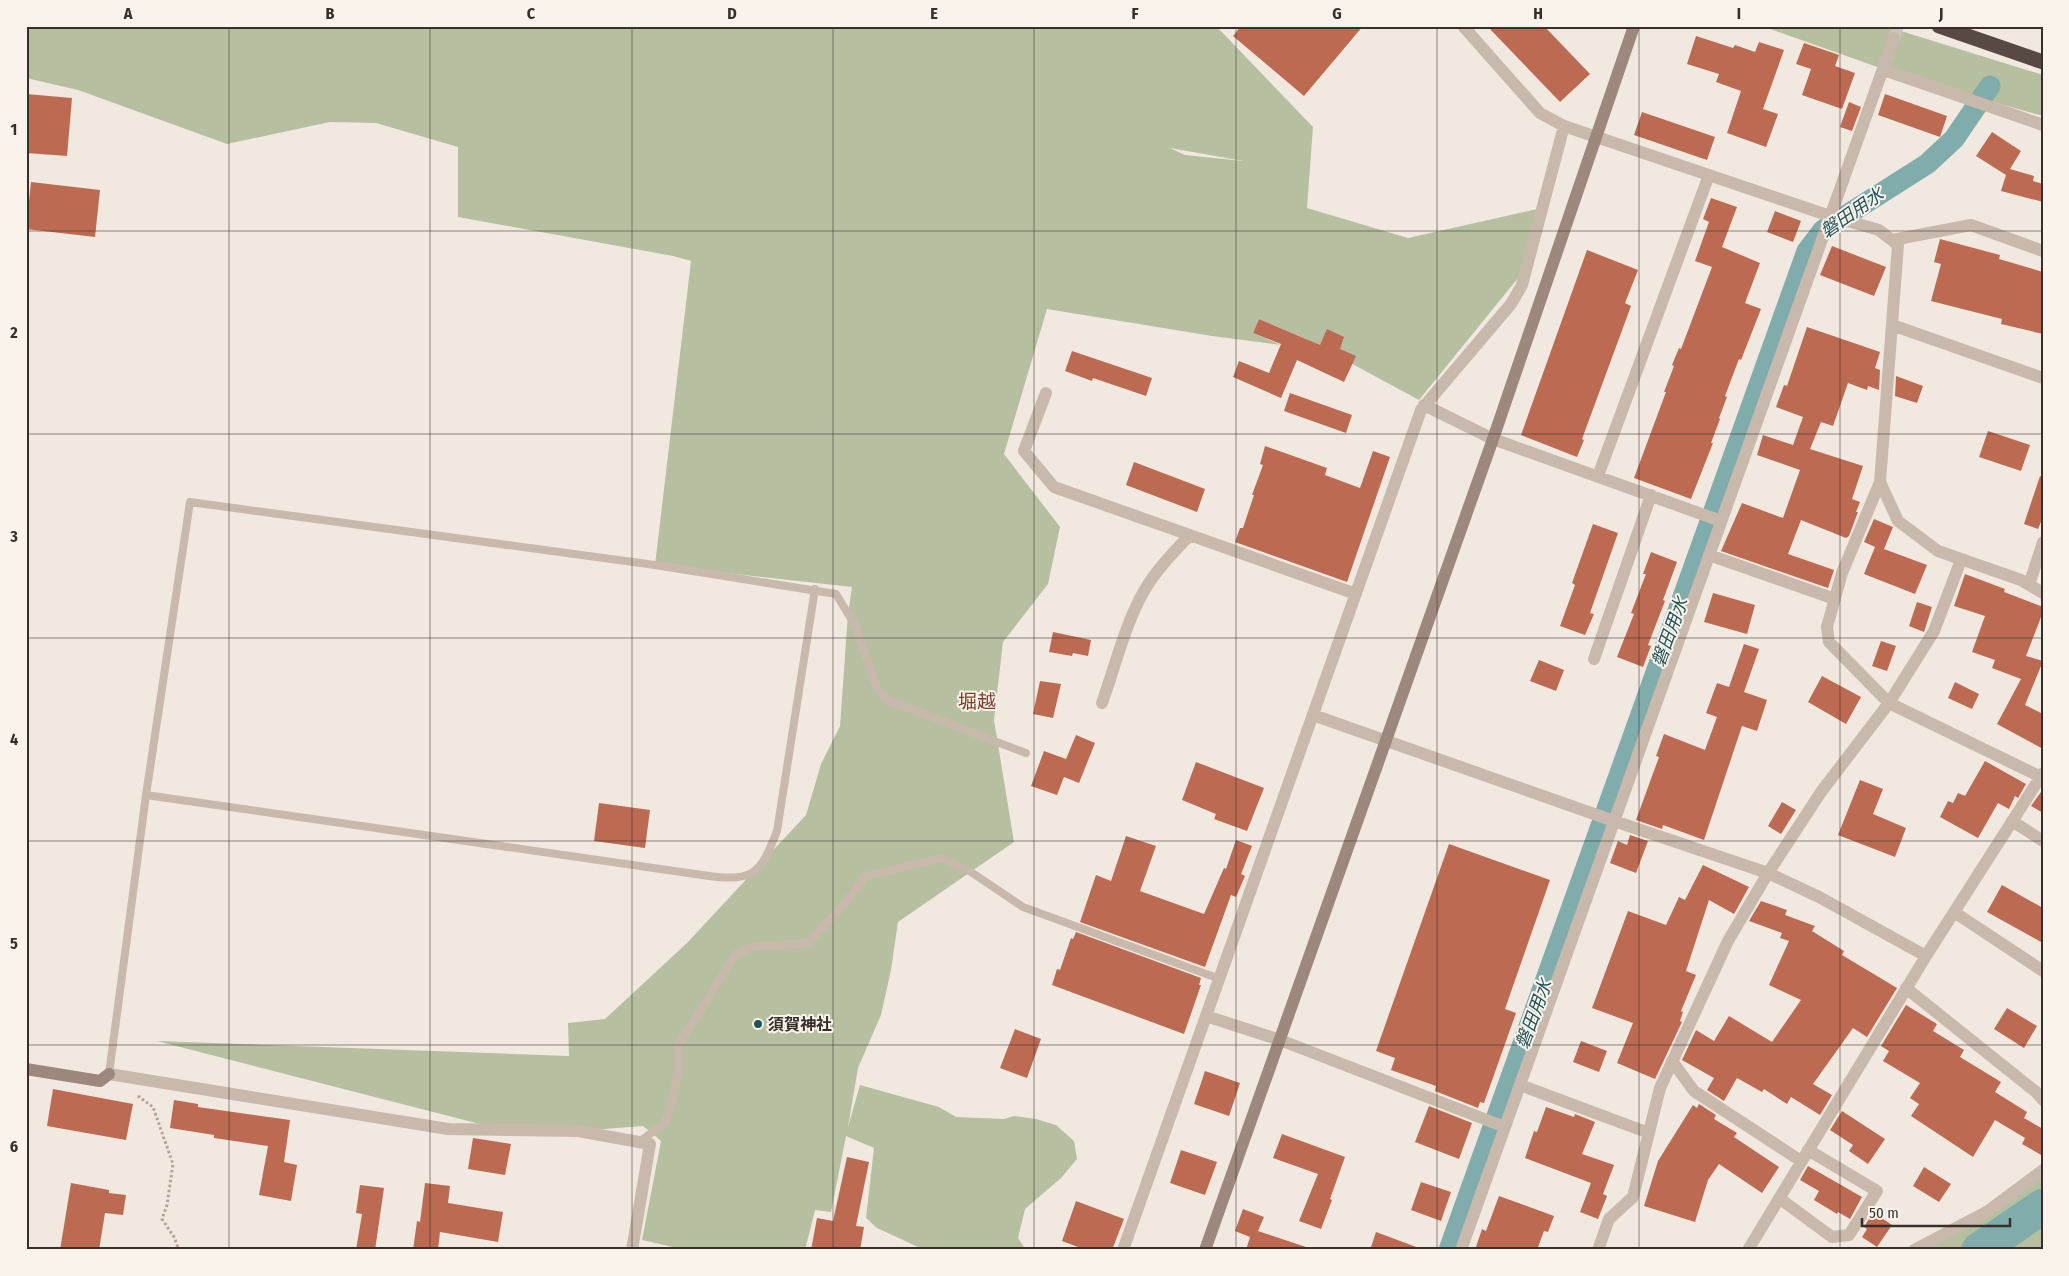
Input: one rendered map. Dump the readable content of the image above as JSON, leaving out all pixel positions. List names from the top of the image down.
{
  "districts": ["堀越"],
  "water": ["磐田用水"],
  "places": ["須賀神社"],
  "scale_bar": "50 m",
  "grid": {
    "columns": [
      "A",
      "B",
      "C",
      "D",
      "E",
      "F",
      "G",
      "H",
      "I",
      "J"
    ],
    "rows": [
      "1",
      "2",
      "3",
      "4",
      "5",
      "6"
    ]
  }
}
